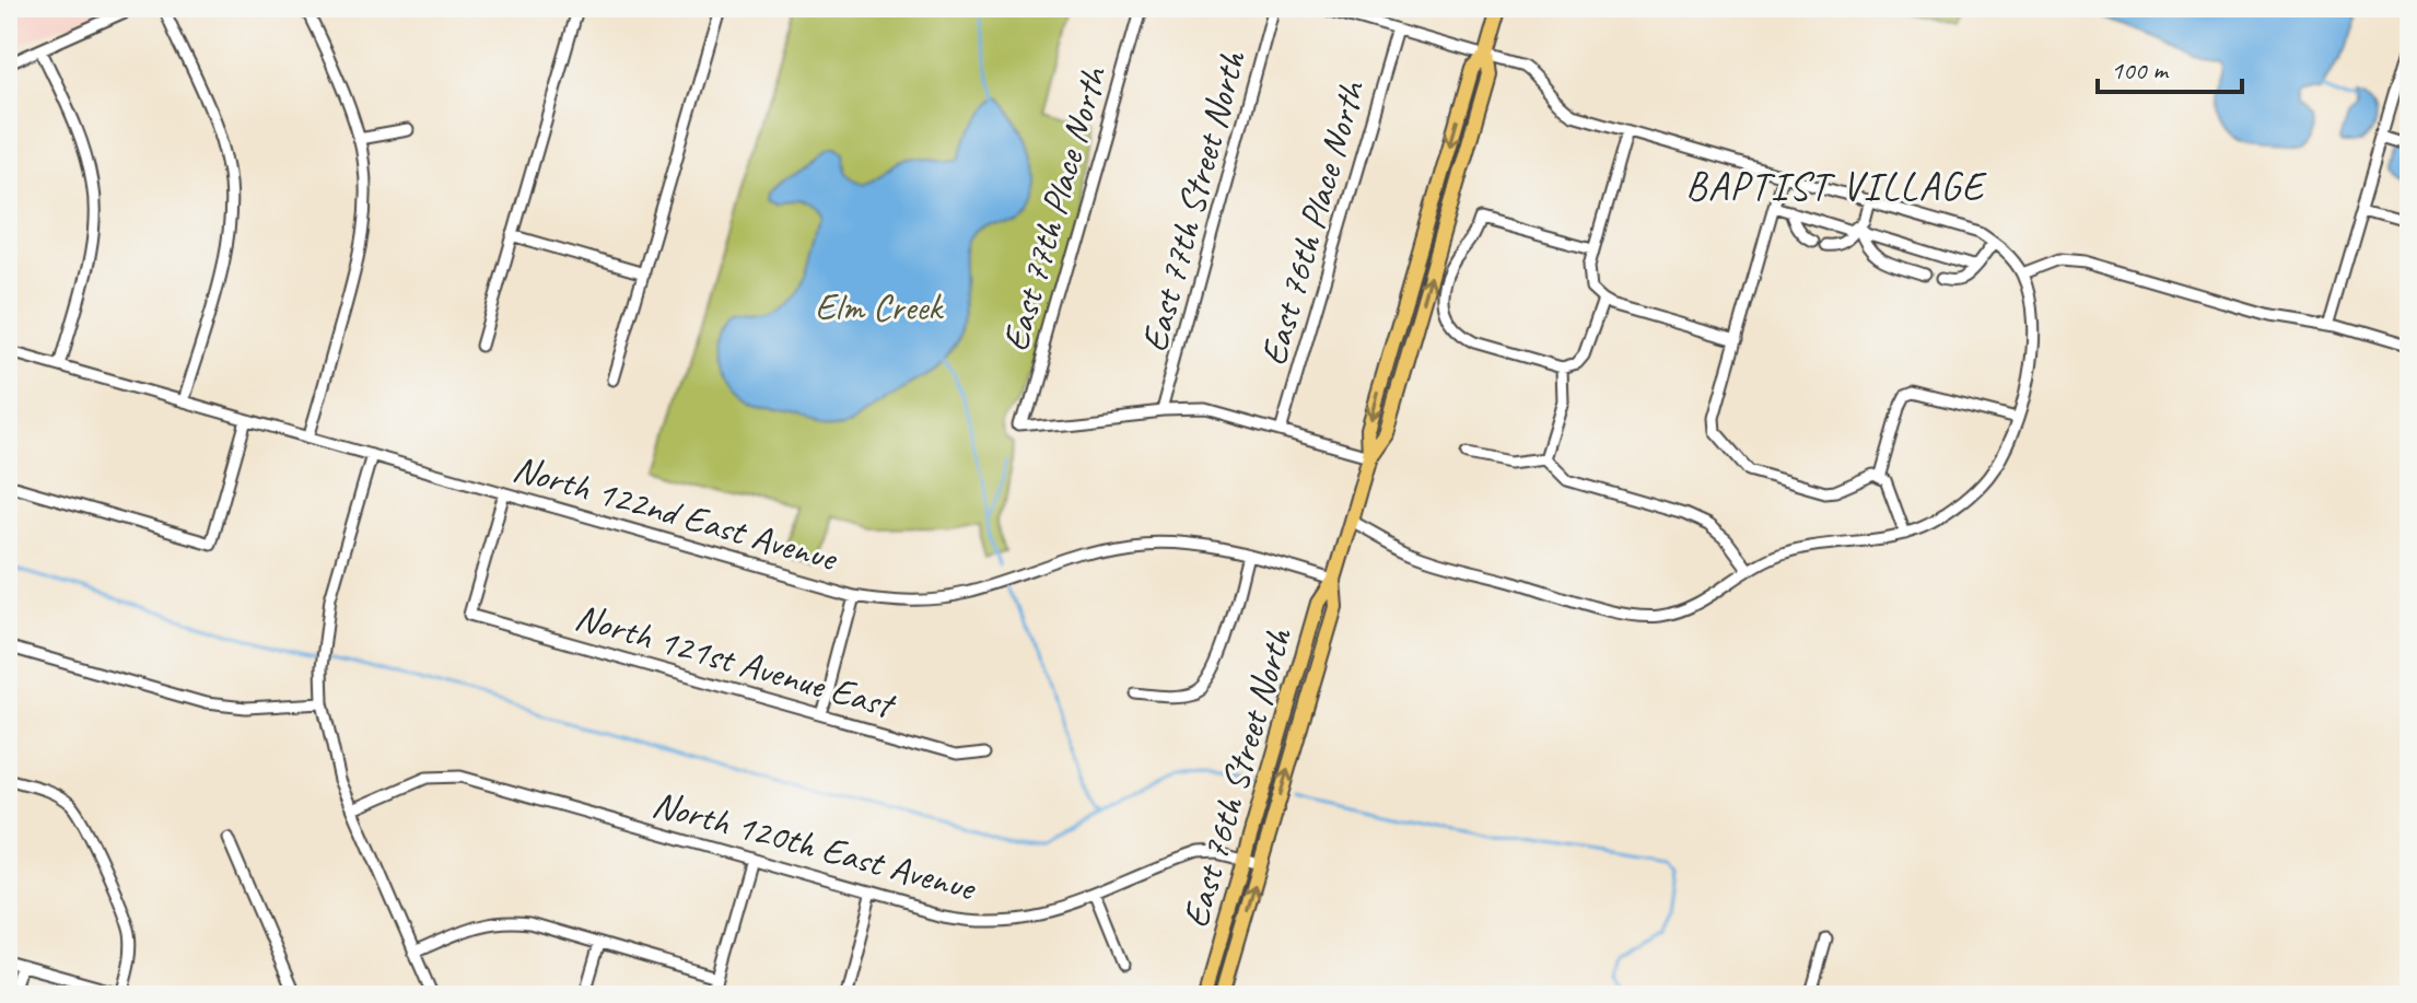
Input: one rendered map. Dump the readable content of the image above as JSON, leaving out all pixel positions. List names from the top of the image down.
{
  "streets": {
    "main road": ["East 76th Street North"],
    "street": [
      "East 77th Street North",
      "East 77th Place North",
      "East 76th Place North",
      "North 122nd East Avenue",
      "North 121st Avenue East",
      "North 120th East Avenue"
    ]
  },
  "crossings": [
    ["East 77th Street North", "East 77th Place North"],
    ["North 122nd East Avenue", "North 121st Avenue East"],
    ["North 122nd East Avenue", "East 76th Street North"],
    ["East 76th Street North", "North 120th East Avenue"]
  ],
  "districts": ["BAPTIST VILLAGE"],
  "parks": ["Elm Creek"],
  "scale_bar": "100 m"
}
